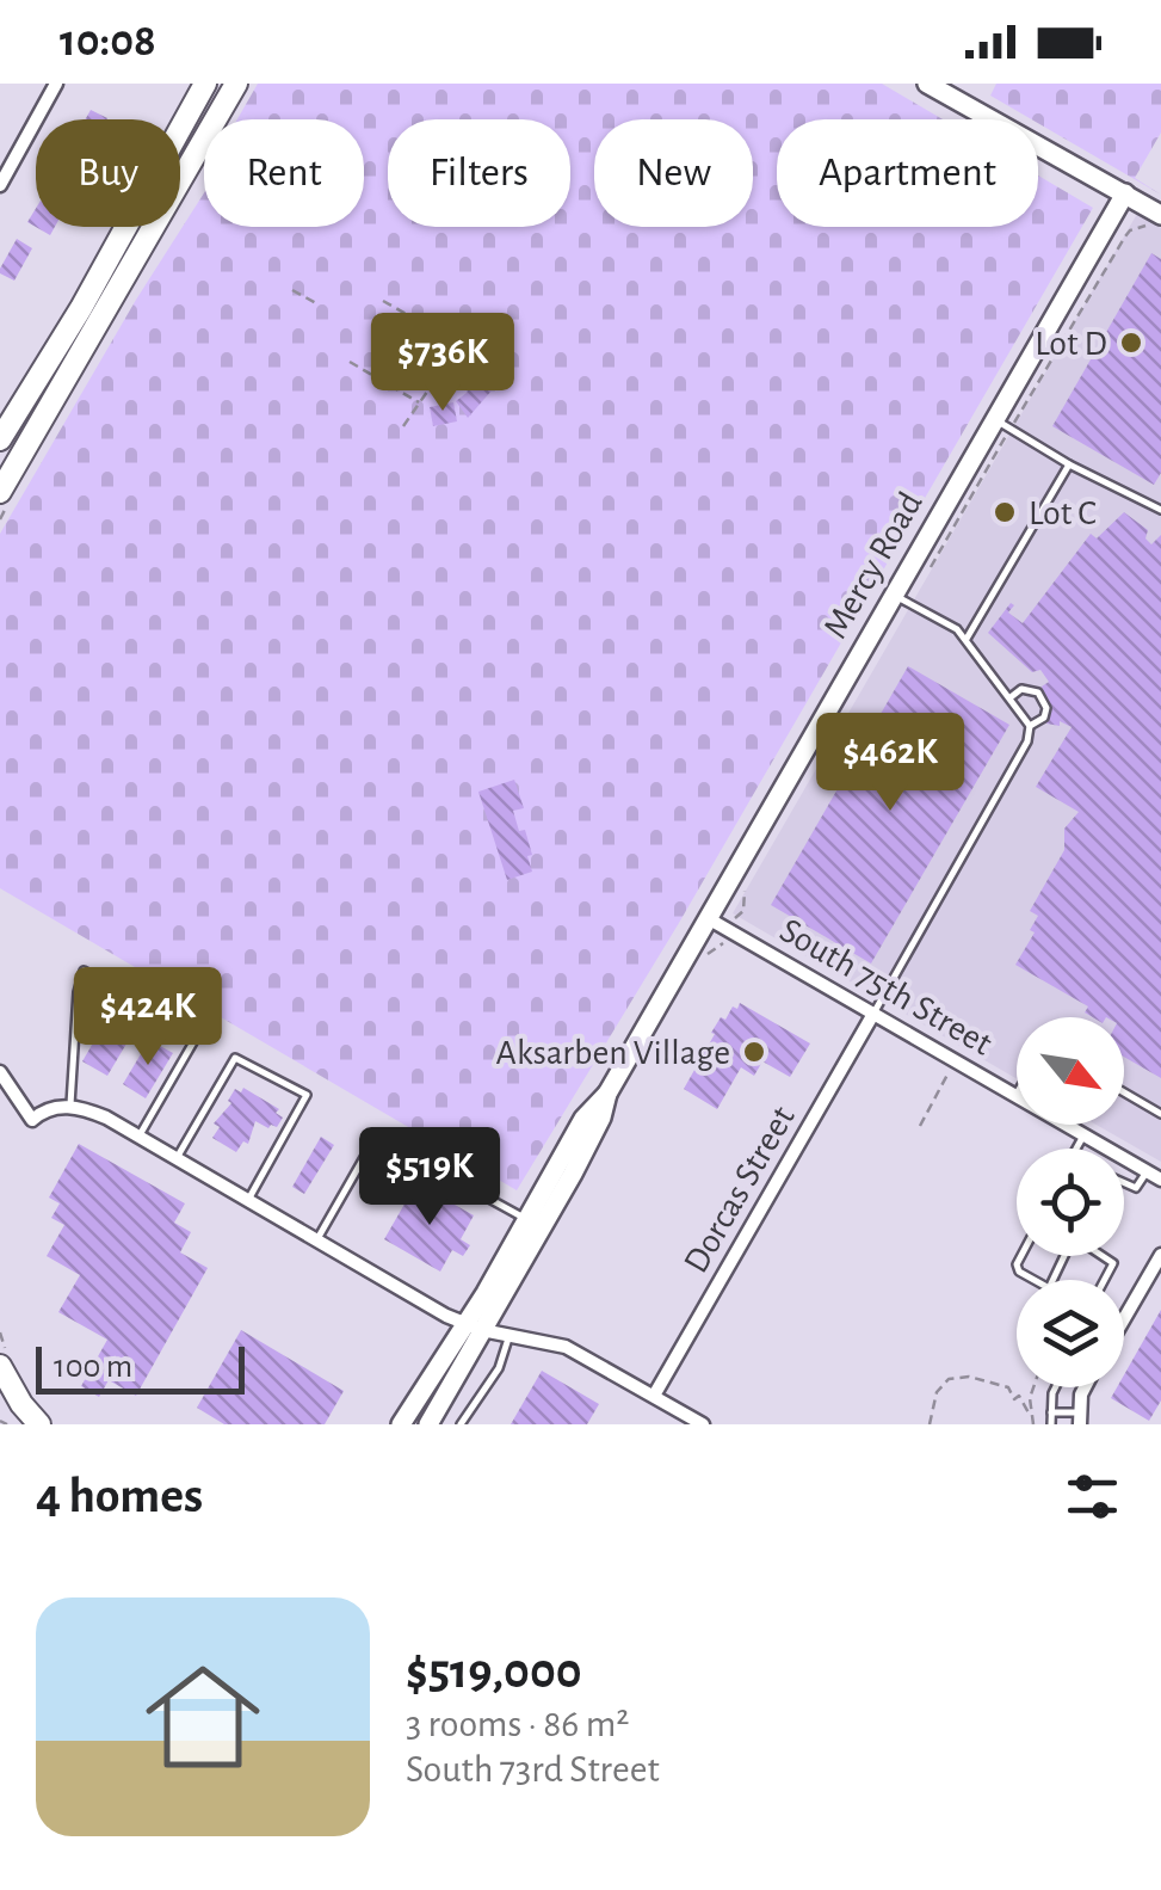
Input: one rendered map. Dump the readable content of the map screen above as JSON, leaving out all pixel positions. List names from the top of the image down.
{
  "streets": {
    "main road": ["Mercy Road"],
    "street": ["South 75th Street", "Dorcas Street"]
  },
  "crossings": [
    ["Mercy Road", "South 75th Street"],
    ["South 75th Street", "Dorcas Street"]
  ],
  "places": ["Lot D", "Lot C", "Aksarben Village"],
  "scale_bar": "100 m",
  "north": "bottom right",
  "page": {
    "status": "10:08",
    "chip": [
      "Buy",
      "Rent",
      "Filters",
      "New",
      "Apartment"
    ],
    "price": [
      "$736K",
      "$462K",
      "$424K",
      "$519K"
    ],
    "scale": "100 m",
    "heading": "4 homes",
    "list": [
      {
        "name": "$519,000",
        "note": "3 rooms · 86 m² · South 73rd Street"
      }
    ]
  }
}
